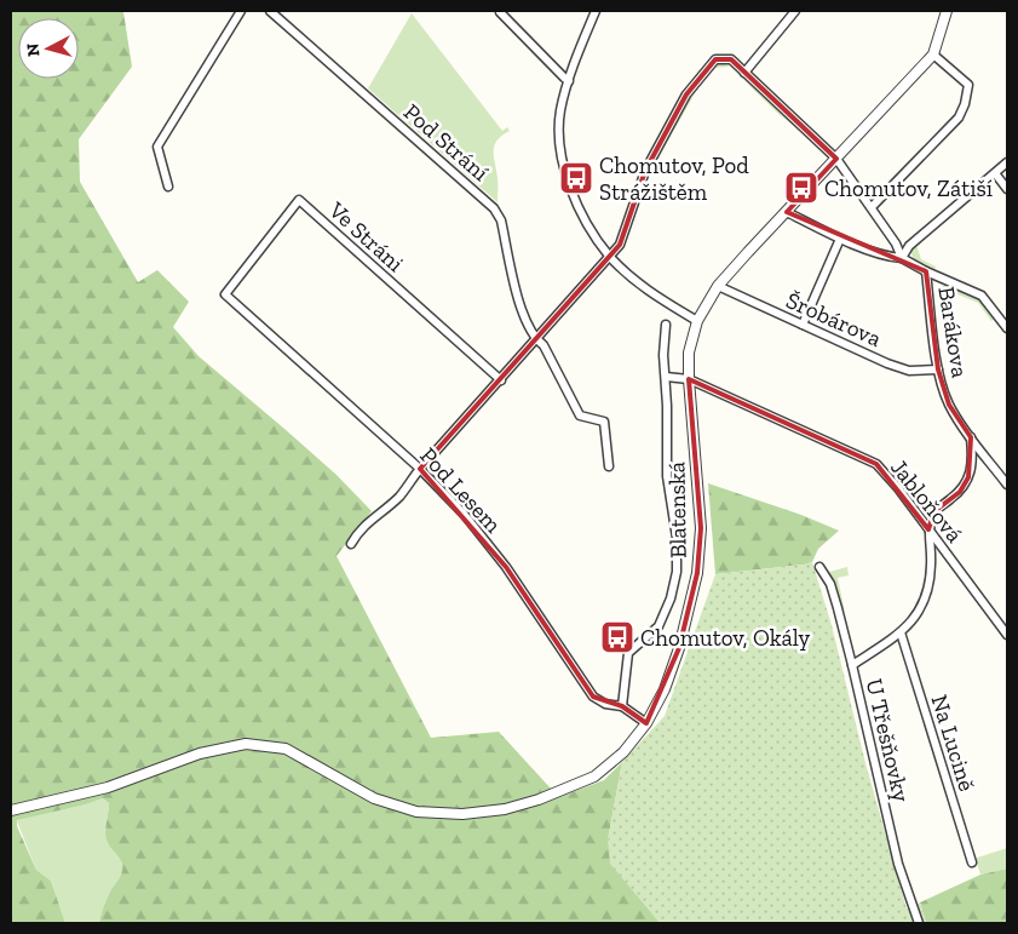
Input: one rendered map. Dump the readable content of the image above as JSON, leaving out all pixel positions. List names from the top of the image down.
{
  "streets": {
    "street": [
      "Pod Strání",
      "Ve Stráni",
      "Šrobárova",
      "Barákova",
      "Pod Lesem",
      "Jabloňová",
      "Blatenská",
      "U Třešňovky",
      "Na Lucině"
    ]
  },
  "crossings": [
    ["Ve Stráni", "Pod Lesem"],
    ["Šrobárova", "Barákova"],
    ["Šrobárova", "Blatenská"],
    ["Pod Lesem", "Blatenská"],
    ["Jabloňová", "Blatenská"]
  ],
  "places": {
    "bus stop": ["Chomutov, Pod Strážištěm", "Chomutov, Zátiší", "Chomutov, Okály"]
  },
  "north": "left"
}
